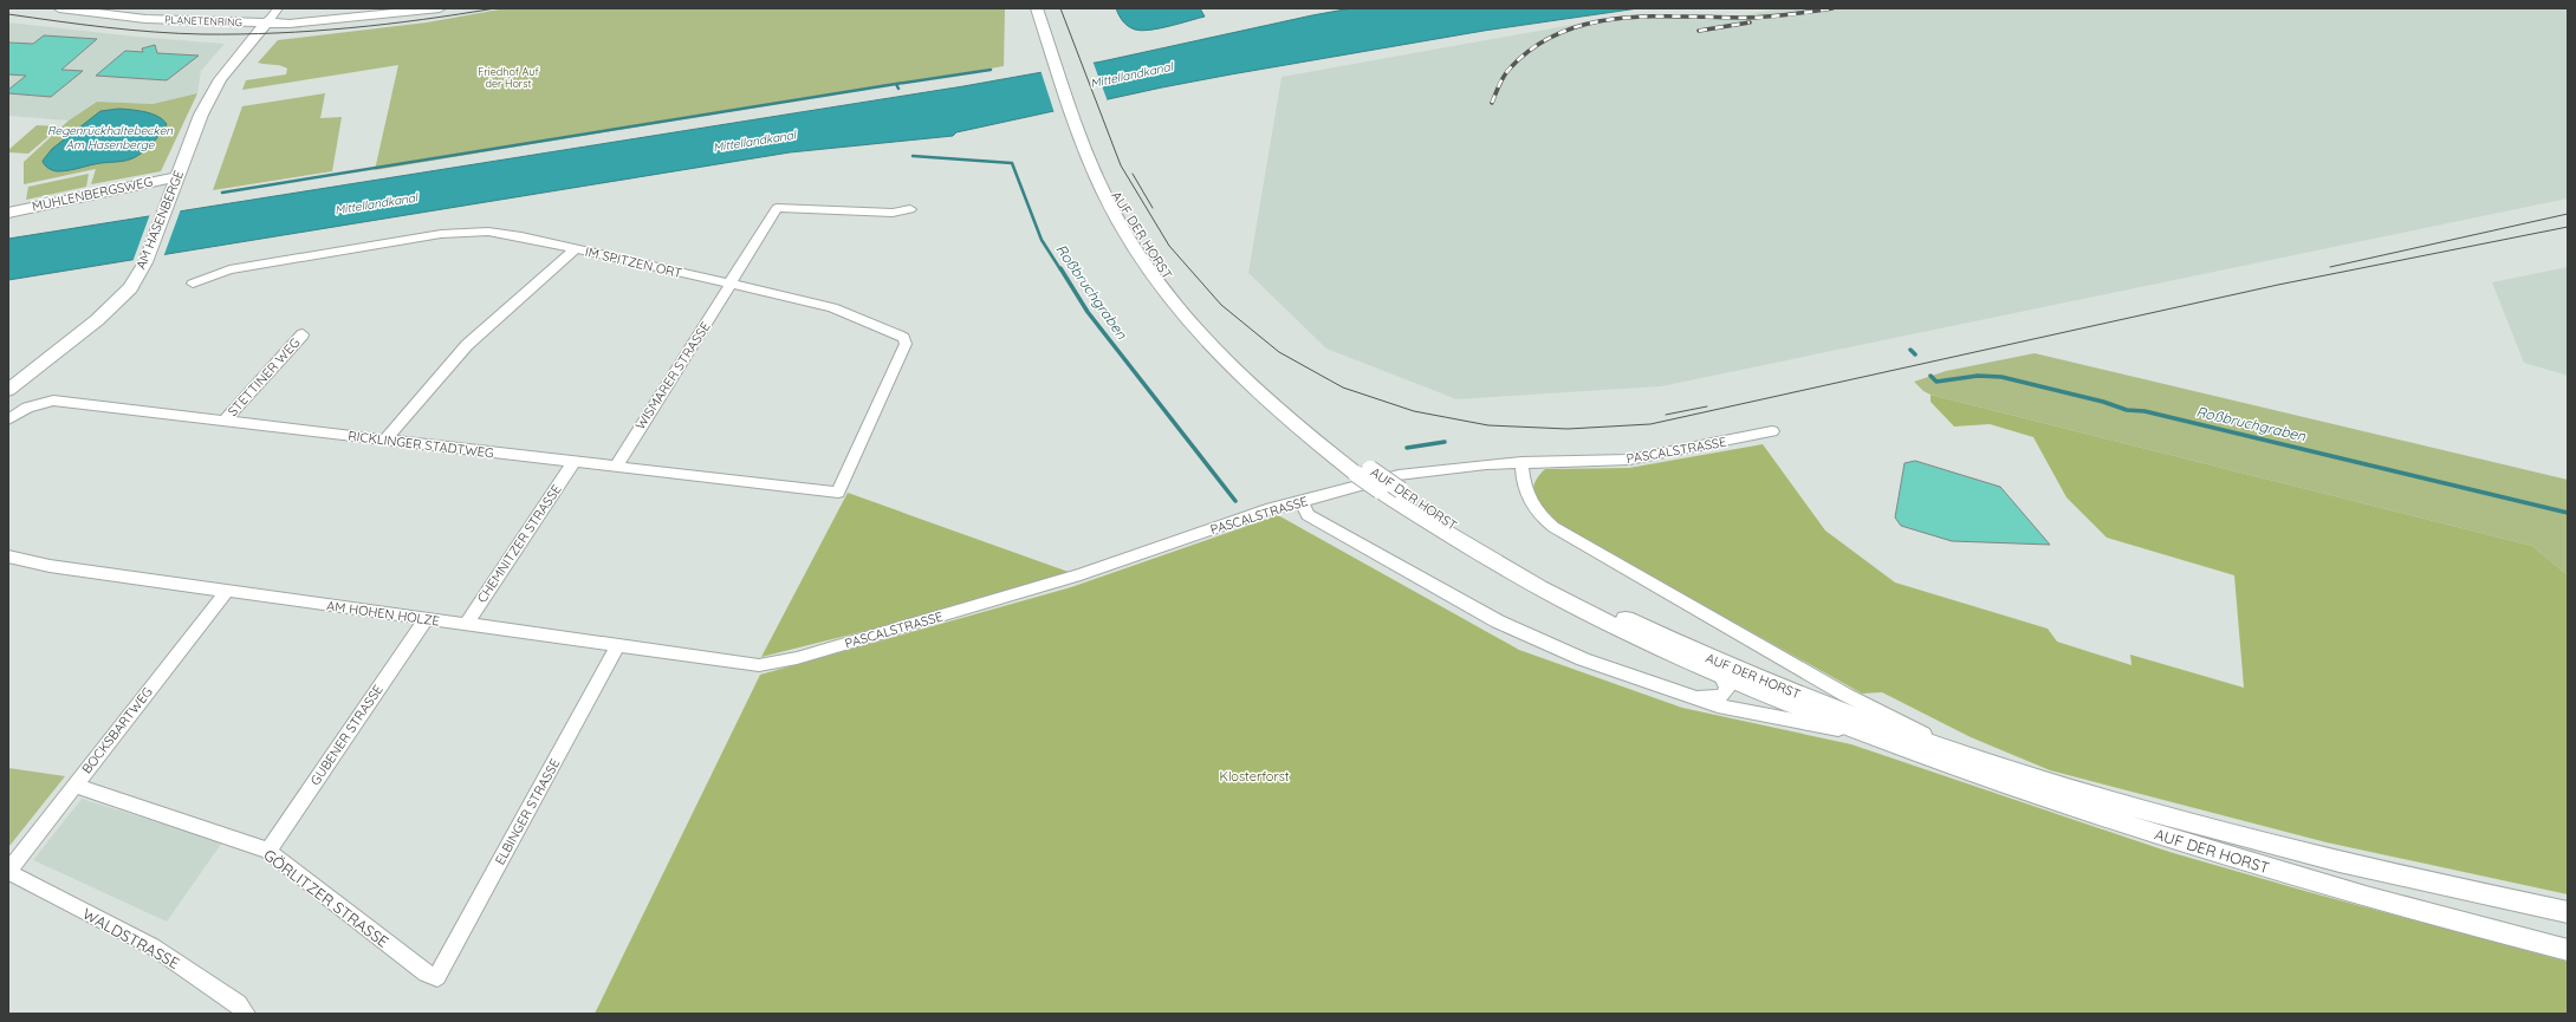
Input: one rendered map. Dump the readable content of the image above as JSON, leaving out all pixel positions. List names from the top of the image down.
{
  "streets": {
    "street": [
      "PLANETENRING",
      "MÜHLENBERGSWEG",
      "AM HASENBERGE",
      "AUF DER HORST",
      "IM SPITZEN ORT",
      "WISMARER STRASSE",
      "STETTINER WEG",
      "RICKLINGER STADTWEG",
      "PASCALSTRASSE",
      "CHEMNITZER STRASSE",
      "AM HOHEN HOLZE",
      "BOCKSBARTWEG",
      "GUBENER STRASSE",
      "ELBINGER STRASSE",
      "GÖRLITZER STRASSE",
      "WALDSTRASSE"
    ]
  },
  "crossings": [
    ["PLANETENRING", "AM HASENBERGE"],
    ["MÜHLENBERGSWEG", "AM HASENBERGE"],
    ["AUF DER HORST", "PASCALSTRASSE"],
    ["IM SPITZEN ORT", "WISMARER STRASSE"],
    ["IM SPITZEN ORT", "RICKLINGER STADTWEG"],
    ["WISMARER STRASSE", "RICKLINGER STADTWEG"],
    ["STETTINER WEG", "RICKLINGER STADTWEG"],
    ["RICKLINGER STADTWEG", "CHEMNITZER STRASSE"],
    ["PASCALSTRASSE", "AM HOHEN HOLZE"],
    ["CHEMNITZER STRASSE", "AM HOHEN HOLZE"],
    ["AM HOHEN HOLZE", "BOCKSBARTWEG"],
    ["AM HOHEN HOLZE", "GUBENER STRASSE"],
    ["AM HOHEN HOLZE", "ELBINGER STRASSE"],
    ["BOCKSBARTWEG", "GÖRLITZER STRASSE"],
    ["BOCKSBARTWEG", "WALDSTRASSE"],
    ["GUBENER STRASSE", "GÖRLITZER STRASSE"],
    ["ELBINGER STRASSE", "GÖRLITZER STRASSE"]
  ],
  "water": ["Mittellandkanal", "Regenrückhaltebecken Am Hasenberge", "Roßbruchgraben"],
  "parks": ["Friedhof Auf der Horst", "Klosterforst"]
}
